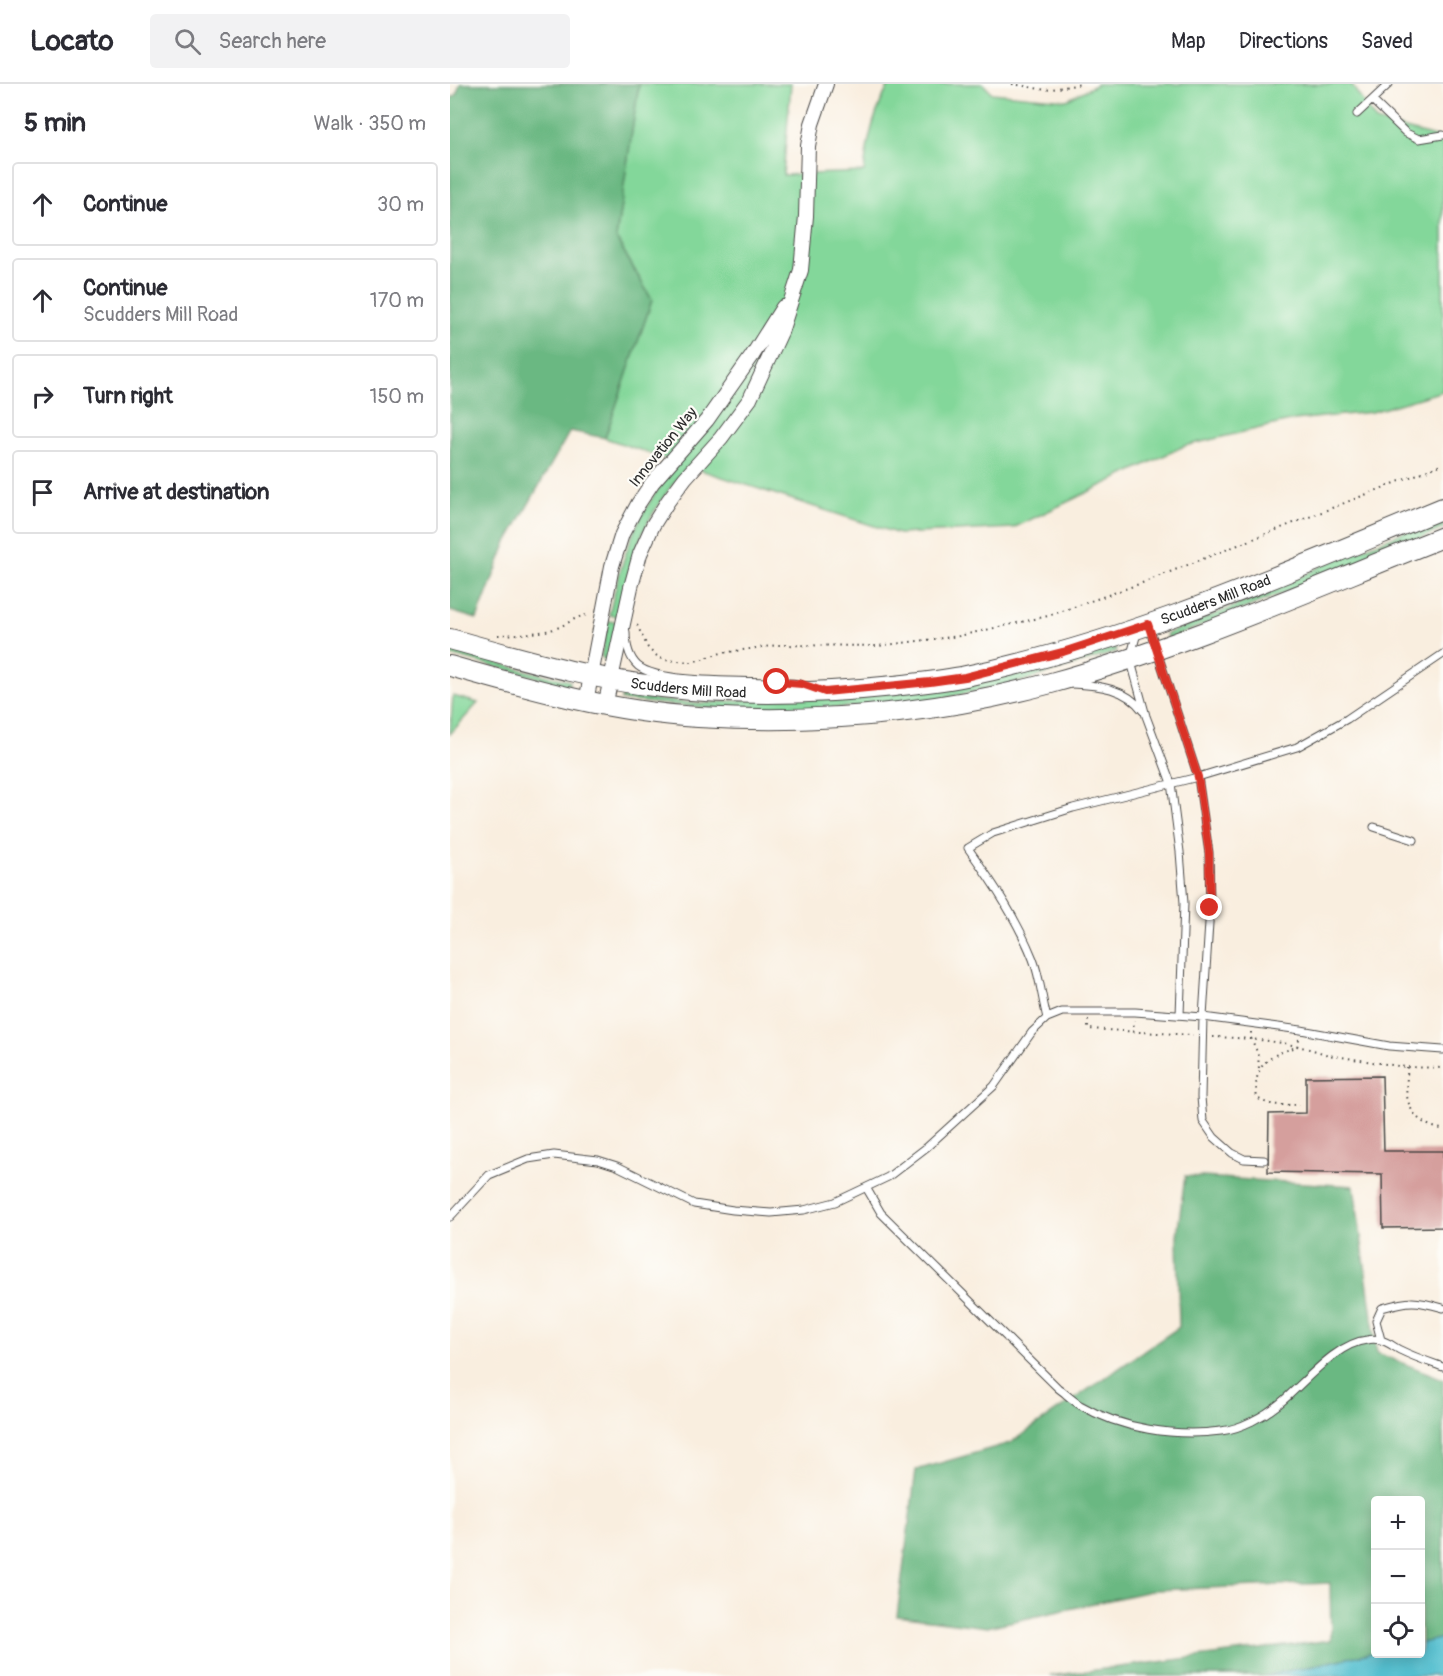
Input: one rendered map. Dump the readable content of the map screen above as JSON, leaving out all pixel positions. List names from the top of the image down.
{
  "streets": {
    "main road": ["Scudders Mill Road"],
    "street": ["Innovation Way"]
  },
  "crossings": [
    ["Innovation Way", "Scudders Mill Road"]
  ],
  "page": {
    "header": "Locato",
    "search": "Search here",
    "nav": ["Map", "Directions", "Saved"],
    "heading": ["5 min", "Walk · 350 m"],
    "list": [
      ["Continue", "30 m"],
      ["Continue", "Scudders Mill Road", "170 m"],
      ["Turn right", "150 m"],
      "Arrive at destination"
    ],
    "map_buttons": ["+", "−"]
  }
}
